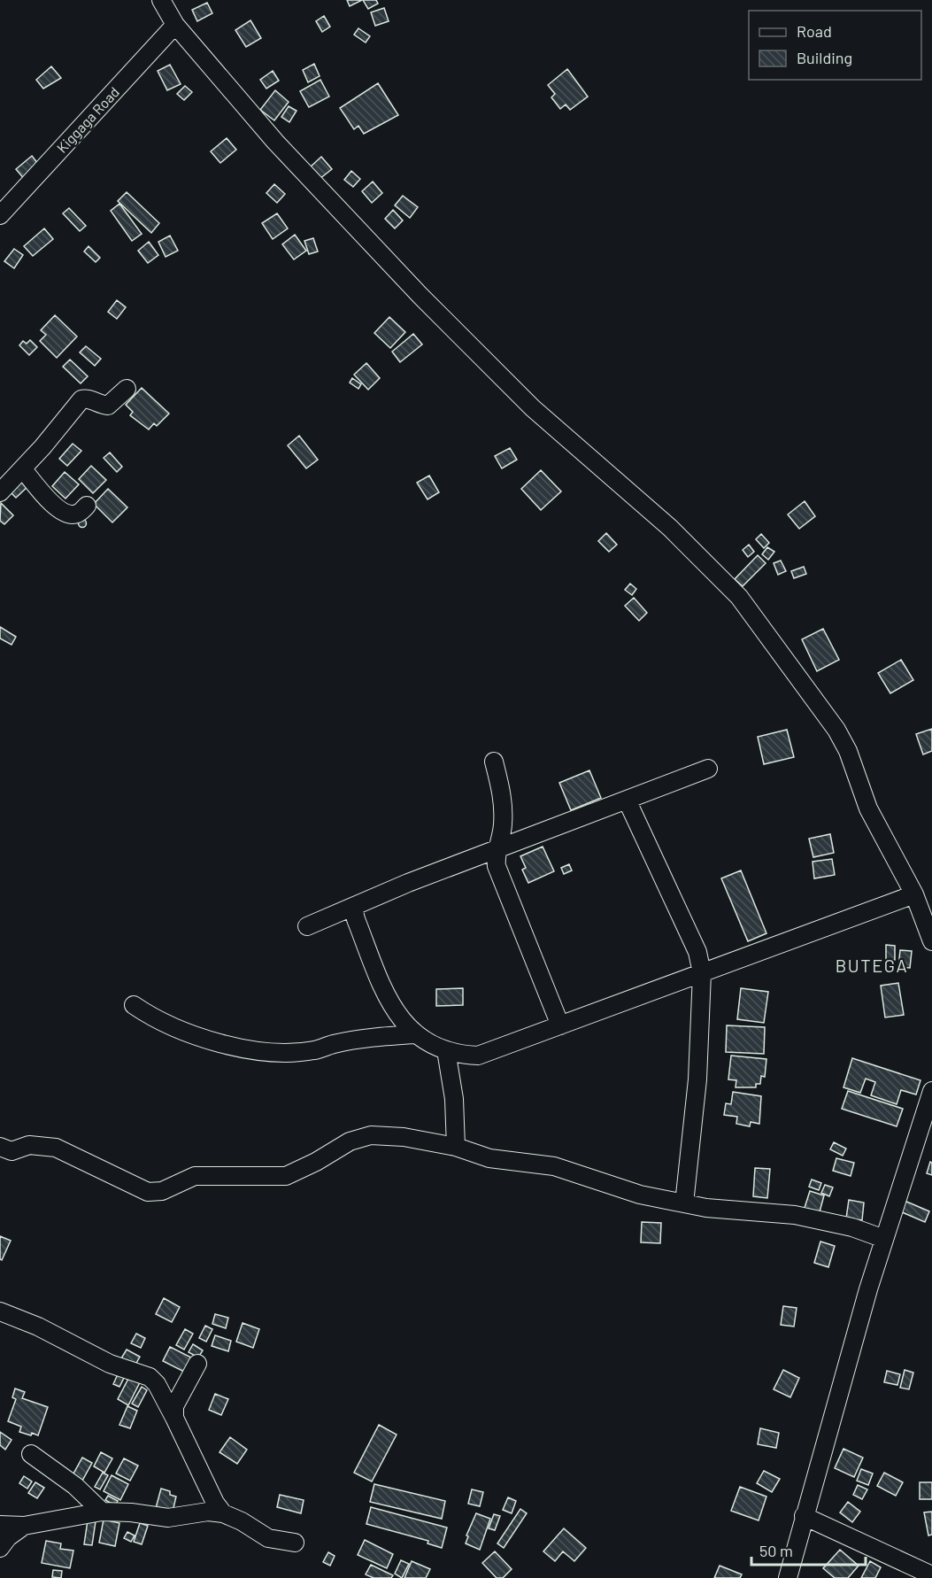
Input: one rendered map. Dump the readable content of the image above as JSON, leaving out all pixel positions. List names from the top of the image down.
{
  "streets": {
    "street": ["Kiggaga Road"]
  },
  "districts": ["BUTEGA"],
  "legend": ["Road", "Building"],
  "scale_bar": "50 m"
}
